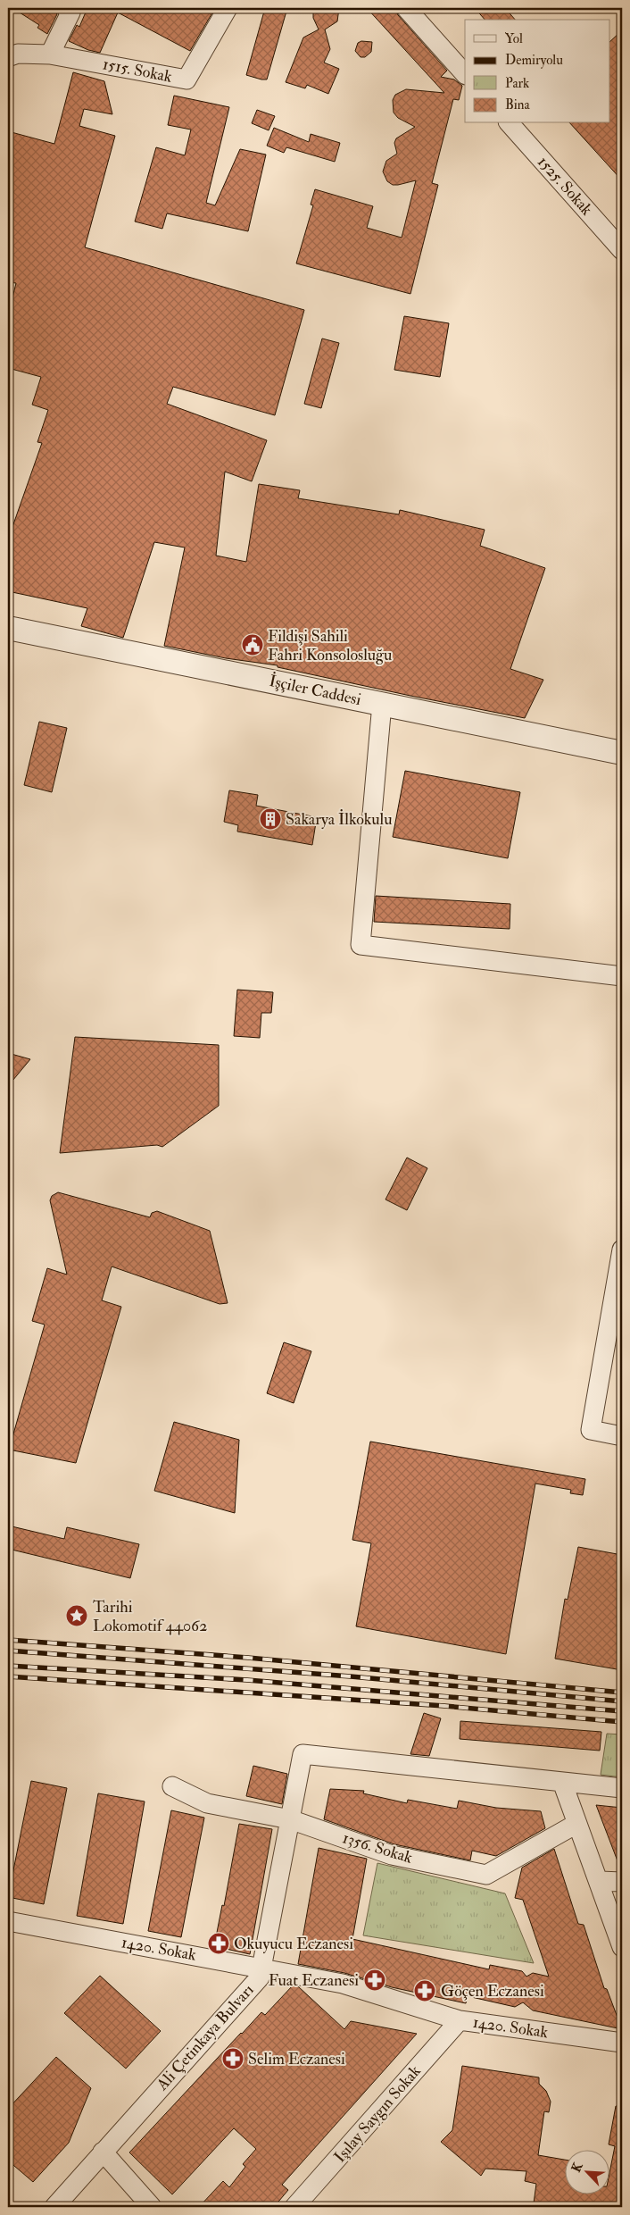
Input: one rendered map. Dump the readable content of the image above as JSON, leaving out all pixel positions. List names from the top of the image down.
{
  "streets": {
    "street": [
      "1515. Sokak",
      "1525. Sokak",
      "İşçiler Caddesi",
      "1356. Sokak",
      "1420. Sokak",
      "Ali Çetinkaya Bulvarı",
      "Işılay Saygın Sokak"
    ]
  },
  "crossings": [
    ["1356. Sokak", "Ali Çetinkaya Bulvarı"],
    ["1420. Sokak", "Ali Çetinkaya Bulvarı"],
    ["1420. Sokak", "Işılay Saygın Sokak"]
  ],
  "places": {
    "public building": ["Fildişi Sahili Fahri Konsolosluğu"],
    "building": ["Sakarya İlkokulu"],
    "place": ["Tarihi Lokomotif 44062"],
    "pharmacy": [
      "Okuyucu Eczanesi",
      "Fuat Eczanesi",
      "Göçen Eczanesi",
      "Selim Eczanesi"
    ]
  },
  "legend": [
    "Yol",
    "Demiryolu",
    "Park",
    "Bina"
  ],
  "north": "top left"
}
